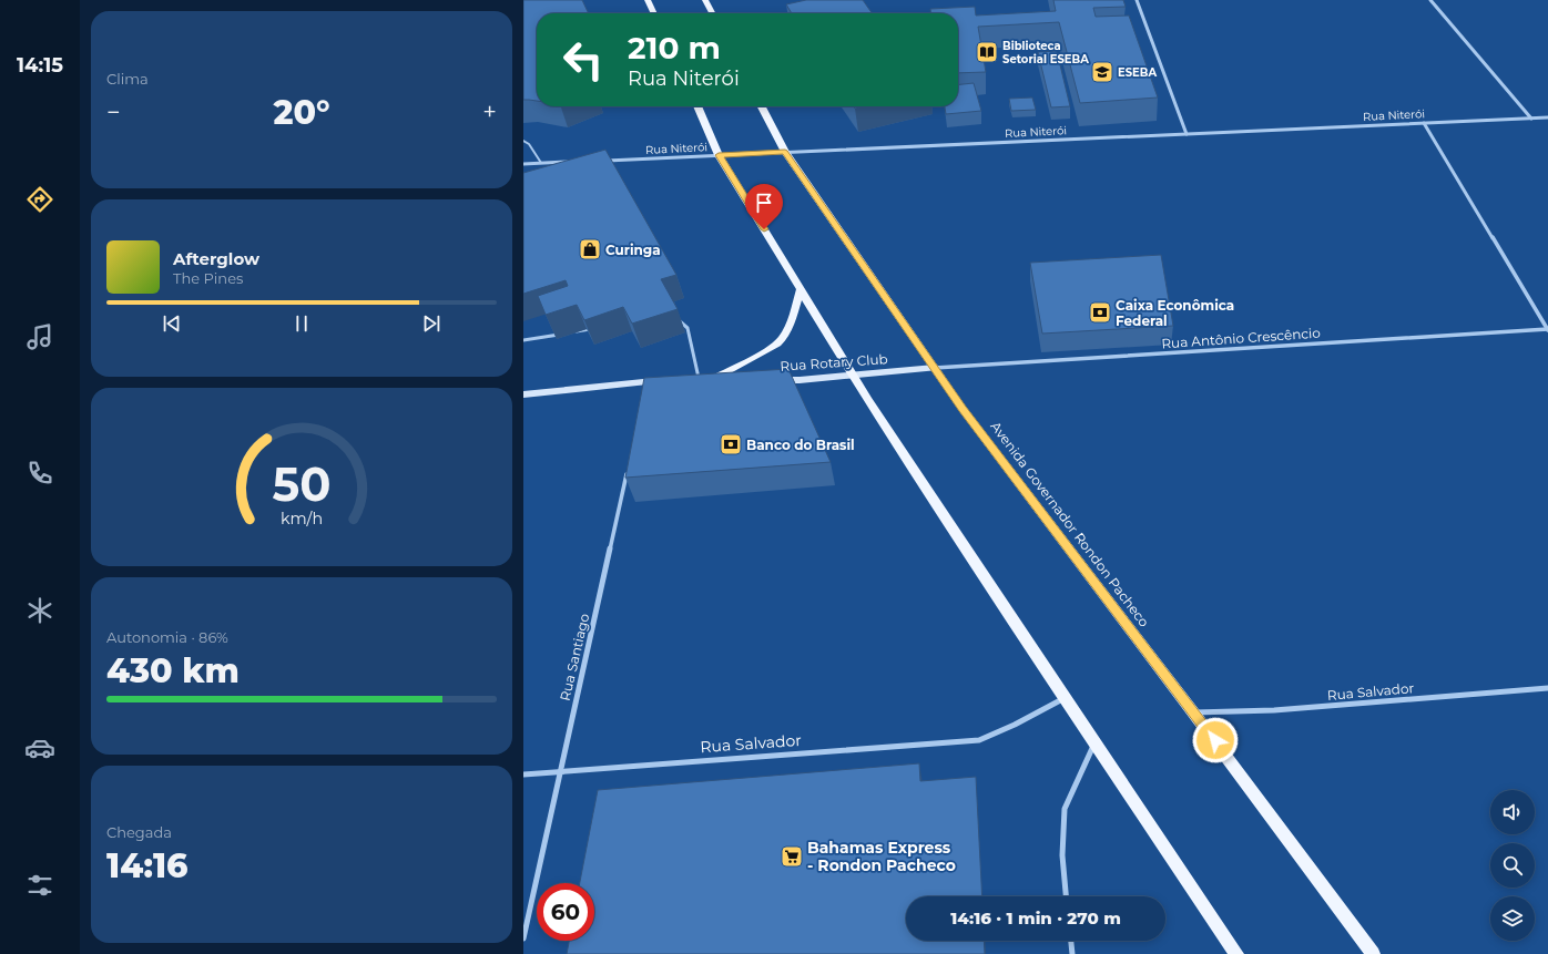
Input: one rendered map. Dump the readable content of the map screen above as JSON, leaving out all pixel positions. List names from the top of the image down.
{
  "streets": {
    "main road": ["Rua Rotary Club", "Avenida Governador Rondon Pacheco"],
    "street": [
      "Rua Niterói",
      "Rua Antônio Crescêncio",
      "Rua Santiago",
      "Rua Salvador"
    ]
  },
  "crossings": [
    ["Rua Niterói", "Avenida Governador Rondon Pacheco"],
    ["Rua Antônio Crescêncio", "Rua Rotary Club"],
    ["Rua Antônio Crescêncio", "Avenida Governador Rondon Pacheco"],
    ["Rua Rotary Club", "Avenida Governador Rondon Pacheco"],
    ["Avenida Governador Rondon Pacheco", "Rua Salvador"],
    ["Rua Santiago", "Rua Salvador"]
  ],
  "places": {
    "library": ["Biblioteca Setorial ESEBA"],
    "school or university": ["ESEBA"],
    "shop": ["Curinga"],
    "bank": ["Caixa Econômica Federal", "Banco do Brasil"],
    "supermarket": ["Bahamas Express - Rondon Pacheco"]
  },
  "page": {
    "tabs": "14:15",
    "tile": [
      "Clima",
      ["Autonomia · 86%", "430 km"],
      ["Chegada", "14:16"]
    ],
    "turn": ["210 m", "Rua Niterói"],
    "heat": ["−", "20°", "+"],
    "song": ["Afterglow", "The Pines"],
    "limit": "60",
    "trip": "14:16 · 1 min · 270 m",
    "gauge": ["50", "km/h"]
  }
}
